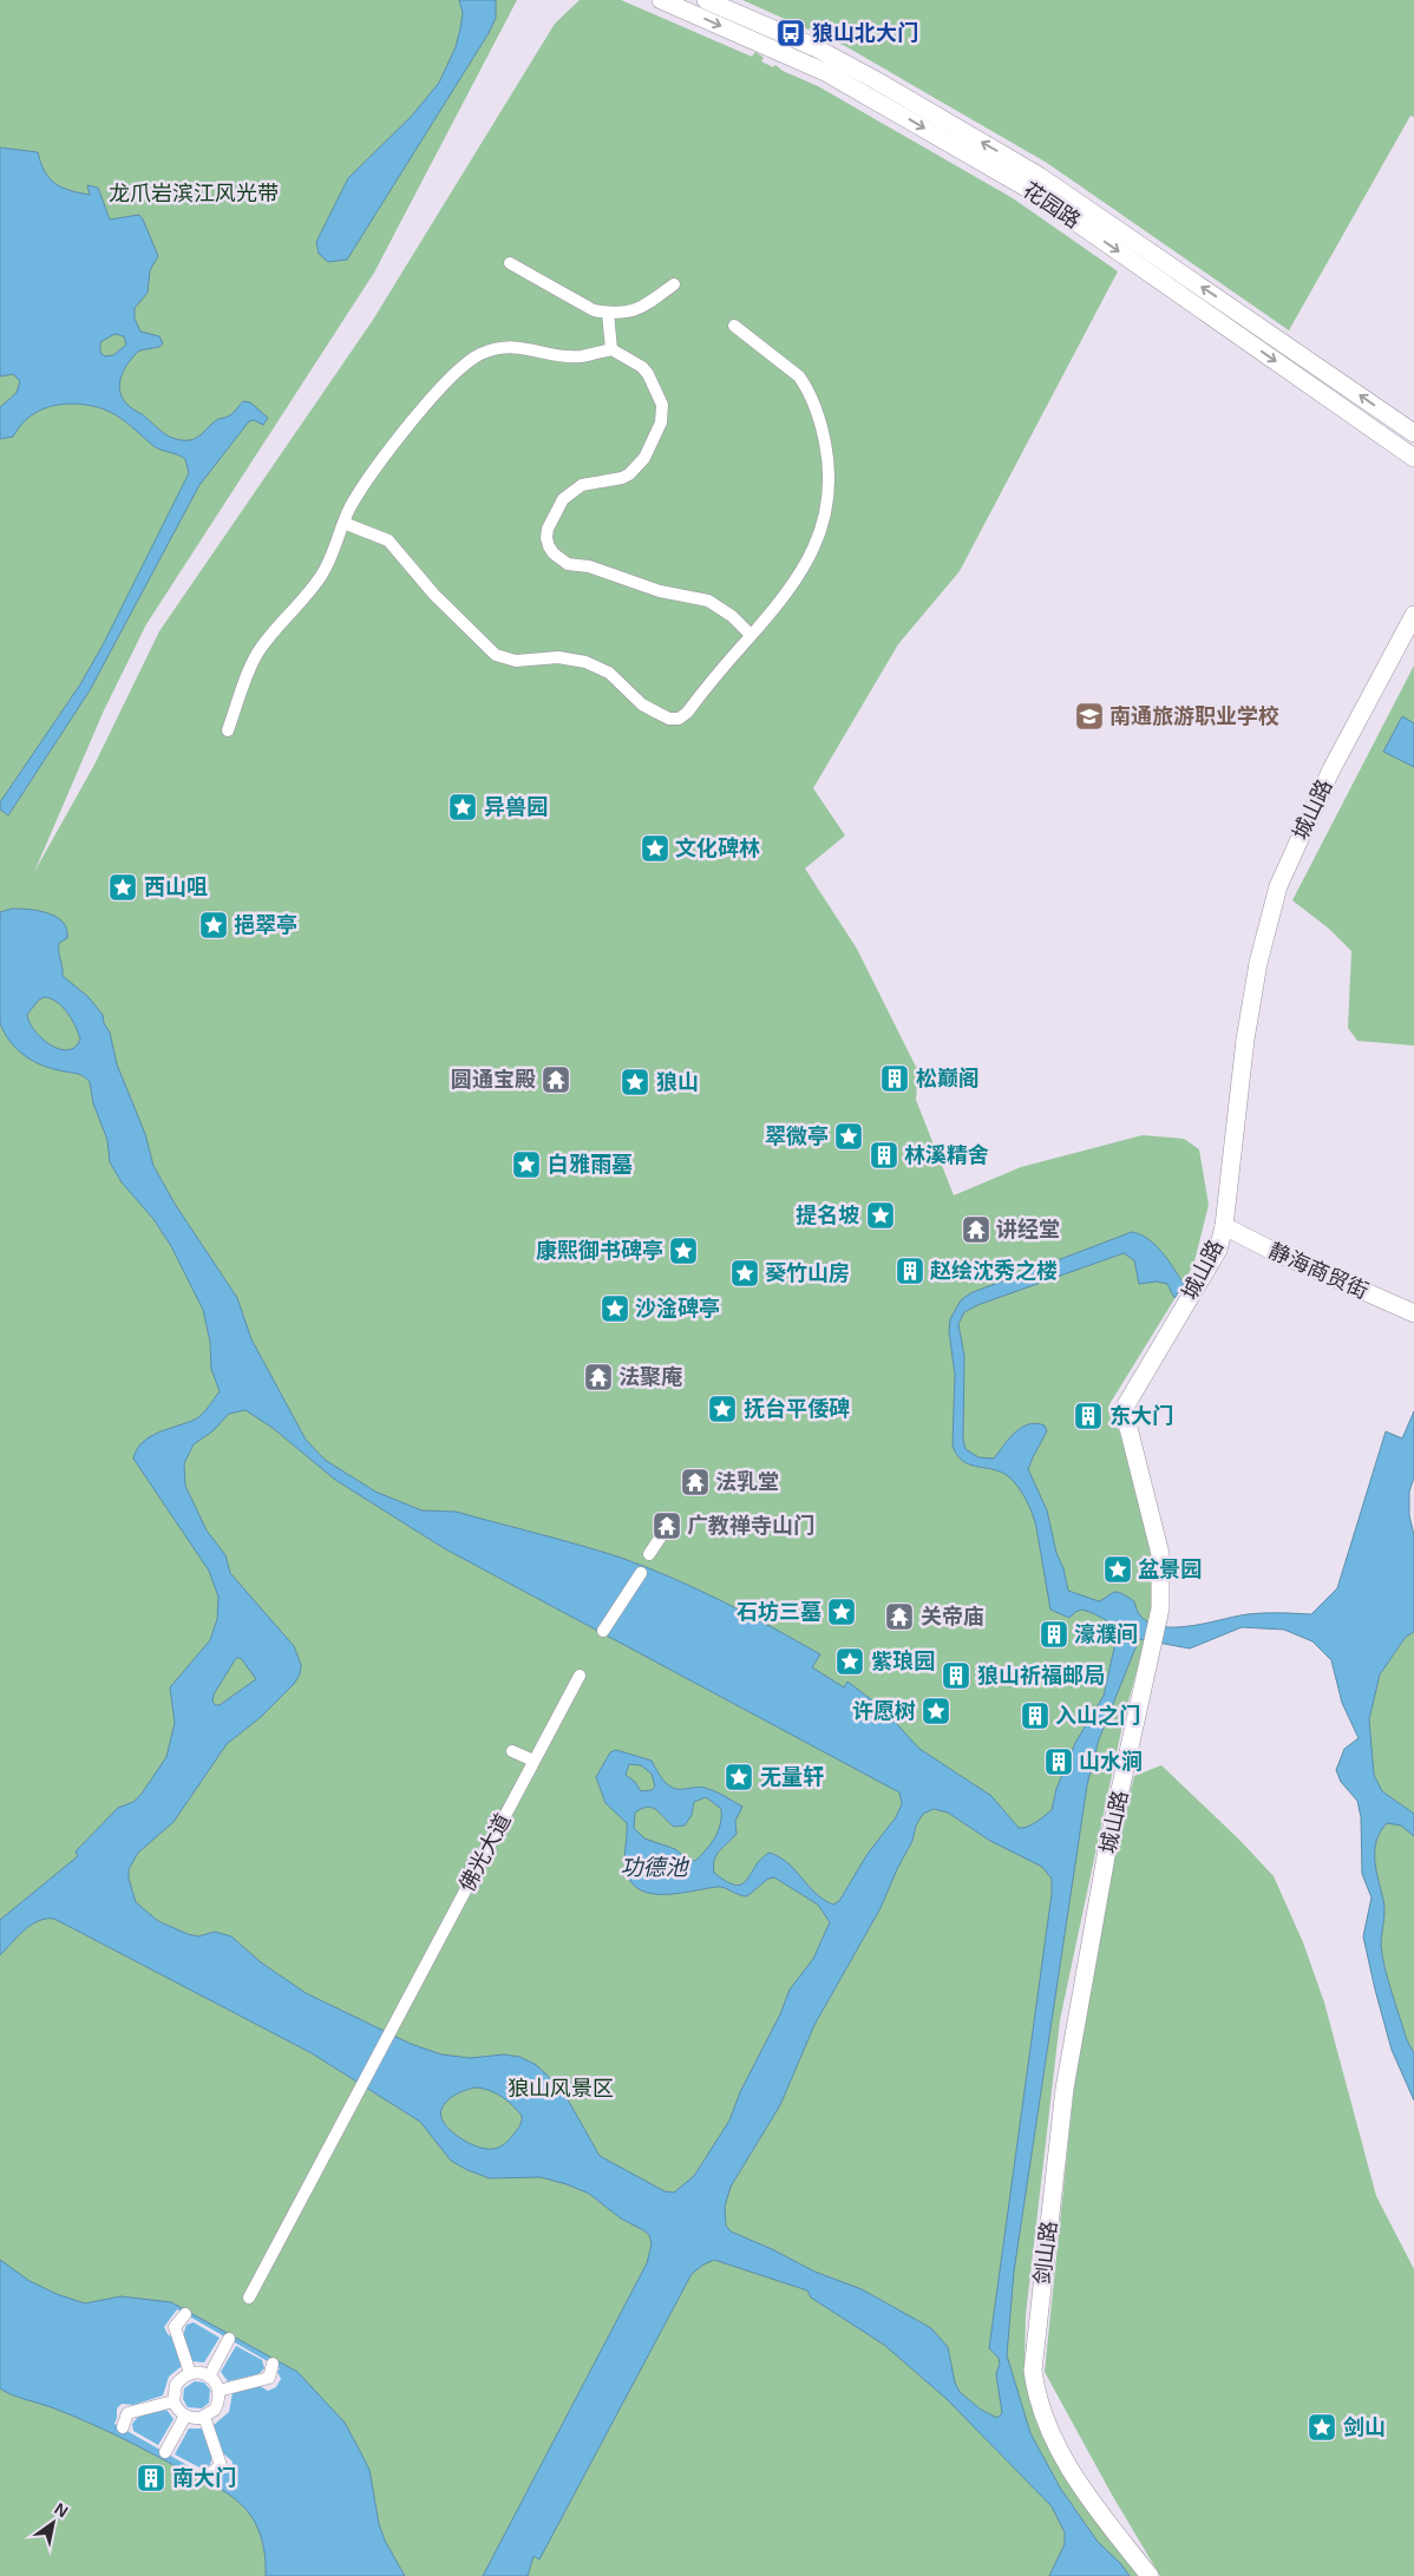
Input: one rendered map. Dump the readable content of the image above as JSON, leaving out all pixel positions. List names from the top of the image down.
{
  "streets": {
    "street": [
      "花园路",
      "城山路",
      "静海商贸街",
      "佛光大道",
      "剑山路"
    ]
  },
  "crossings": [
    ["城山路", "静海商贸街"],
    ["城山路", "剑山路"]
  ],
  "water": ["功德池"],
  "parks": ["龙爪岩滨江风光带", "狼山风景区"],
  "places": {
    "bus stop": ["狼山北大门"],
    "school or university": ["南通旅游职业学校"],
    "place": [
      "异兽园",
      "文化碑林",
      "西山咀",
      "挹翠亭",
      "狼山",
      "翠微亭",
      "白雅雨墓",
      "提名坡",
      "康熙御书碑亭",
      "葵竹山房",
      "沙淦碑亭",
      "抚台平倭碑",
      "盆景园",
      "石坊三墓",
      "紫琅园",
      "许愿树",
      "无量轩",
      "剑山"
    ],
    "building": [
      "松巅阁",
      "林溪精舍",
      "赵绘沈秀之楼",
      "东大门",
      "濠濮间",
      "狼山祈福邮局",
      "入山之门",
      "山水涧",
      "南大门"
    ],
    "temple": [
      "圆通宝殿",
      "讲经堂",
      "法聚庵",
      "法乳堂",
      "广教禅寺山门",
      "关帝庙"
    ]
  },
  "north": "top right"
}
